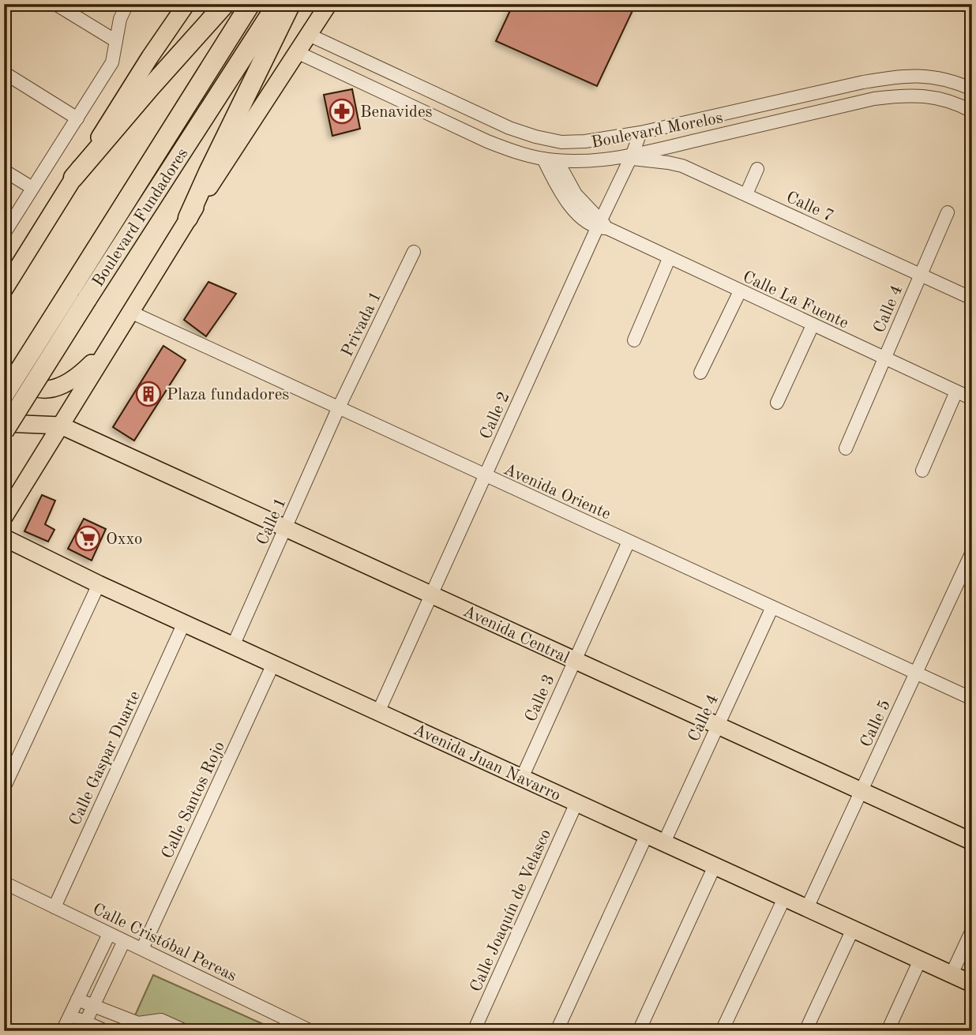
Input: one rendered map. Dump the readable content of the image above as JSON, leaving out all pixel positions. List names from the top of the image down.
{
  "streets": {
    "highway": ["Boulevard Fundadores"],
    "main road": ["Avenida Central", "Avenida Juan Navarro"],
    "street": [
      "Boulevard Morelos",
      "Calle 7",
      "Calle La Fuente",
      "Calle 4",
      "Privada 1",
      "Calle 2",
      "Avenida Oriente",
      "Calle 1",
      "Calle 3",
      "Calle 5",
      "Calle Gaspar Duarte",
      "Calle Santos Rojo",
      "Calle Joaquín de Velasco",
      "Calle Cristóbal Pereas"
    ]
  },
  "crossings": [
    ["Boulevard Morelos", "Calle 7"],
    ["Boulevard Morelos", "Calle La Fuente"],
    ["Boulevard Morelos", "Calle 2"],
    ["Calle 7", "Calle 4"],
    ["Calle 7", "Calle 2"],
    ["Calle La Fuente", "Calle 4"],
    ["Calle La Fuente", "Calle 2"],
    ["Calle 4", "Avenida Oriente"],
    ["Calle 4", "Avenida Central"],
    ["Calle 4", "Avenida Juan Navarro"],
    ["Privada 1", "Avenida Oriente"],
    ["Privada 1", "Calle 1"],
    ["Calle 2", "Avenida Oriente"],
    ["Calle 2", "Avenida Central"],
    ["Calle 2", "Avenida Juan Navarro"],
    ["Avenida Oriente", "Calle 1"],
    ["Avenida Oriente", "Calle 3"],
    ["Avenida Oriente", "Calle 5"],
    ["Calle 1", "Avenida Central"],
    ["Calle 1", "Avenida Juan Navarro"],
    ["Avenida Central", "Calle 3"],
    ["Avenida Central", "Calle 5"],
    ["Calle 3", "Avenida Juan Navarro"],
    ["Calle 5", "Avenida Juan Navarro"],
    ["Calle Gaspar Duarte", "Avenida Juan Navarro"],
    ["Calle Gaspar Duarte", "Calle Cristóbal Pereas"],
    ["Avenida Juan Navarro", "Calle Santos Rojo"],
    ["Avenida Juan Navarro", "Calle Joaquín de Velasco"],
    ["Calle Santos Rojo", "Calle Cristóbal Pereas"]
  ],
  "places": {
    "pharmacy": ["Benavides"],
    "building": ["Plaza fundadores"],
    "supermarket": ["Oxxo"]
  }
}
